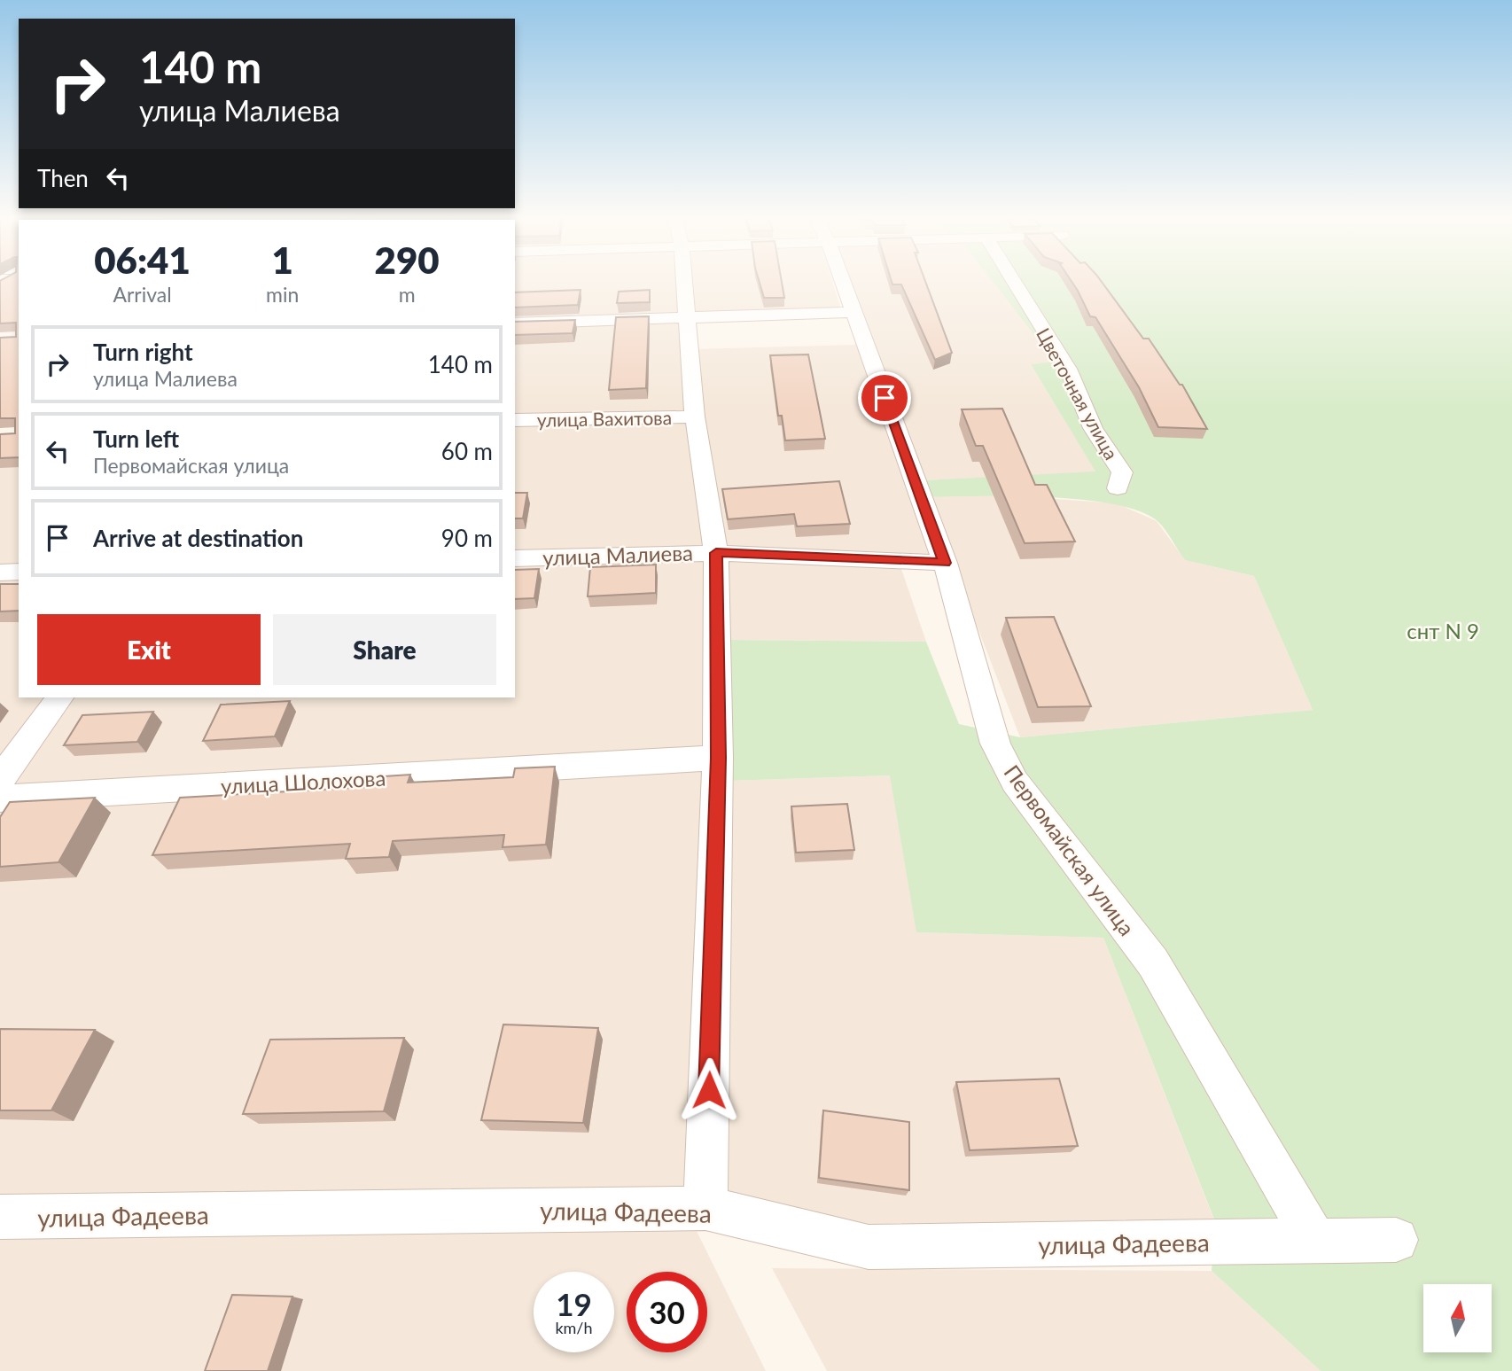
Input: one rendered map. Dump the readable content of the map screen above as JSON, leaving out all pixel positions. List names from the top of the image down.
{
  "streets": {
    "street": [
      "Цветочная улица",
      "улица Вахитова",
      "улица Малиева",
      "улица Шолохова",
      "Первомайская улица",
      "улица Фадеева"
    ]
  },
  "crossings": [
    ["улица Малиева", "Первомайская улица"],
    ["Первомайская улица", "улица Фадеева"]
  ],
  "parks": ["снт N 9"],
  "north": "top",
  "page": {
    "turn": ["140 m", "улица Малиева"],
    "then": "Then",
    "eta": [
      "06:41",
      "Arrival",
      "1",
      "min",
      "290",
      "m"
    ],
    "list": [
      {
        "name": "Turn right",
        "note": "улица Малиева",
        "value": "140 m"
      },
      {
        "name": "Turn left",
        "note": "Первомайская улица",
        "value": "60 m"
      },
      {
        "name": "Arrive at destination",
        "value": "90 m"
      }
    ],
    "buttons": ["Exit", "Share"],
    "speed": "19 km/h",
    "limit": "30"
  }
}
